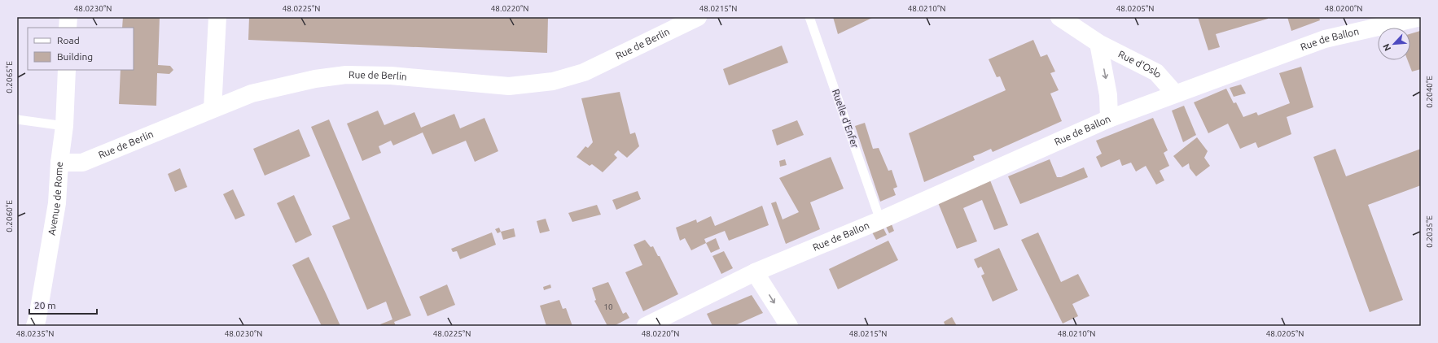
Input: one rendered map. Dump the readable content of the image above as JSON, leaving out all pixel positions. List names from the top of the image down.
{
  "streets": {
    "street": [
      "Rue de Ballon",
      "Rue de Berlin",
      "Rue d'Oslo",
      "Avenue de Rome"
    ],
    "lane": ["Ruelle d'Enfer"]
  },
  "crossings": [
    ["Rue de Ballon", "Rue d'Oslo"],
    ["Rue de Ballon", "Ruelle d'Enfer"],
    ["Rue de Berlin", "Avenue de Rome"]
  ],
  "one_way": ["Rue d'Oslo"],
  "house_numbers": ["10"],
  "legend": ["Road", "Building"],
  "scale_bar": "20 m",
  "north": "bottom left",
  "coordinates": [
    "48.0230°N",
    "48.0225°N",
    "48.0220°N",
    "48.0215°N",
    "48.0210°N",
    "48.0205°N",
    "48.0200°N",
    "0.2065°E",
    "0.2040°E",
    "0.2060°E",
    "0.2035°E",
    "48.0235°N"
  ]
}
